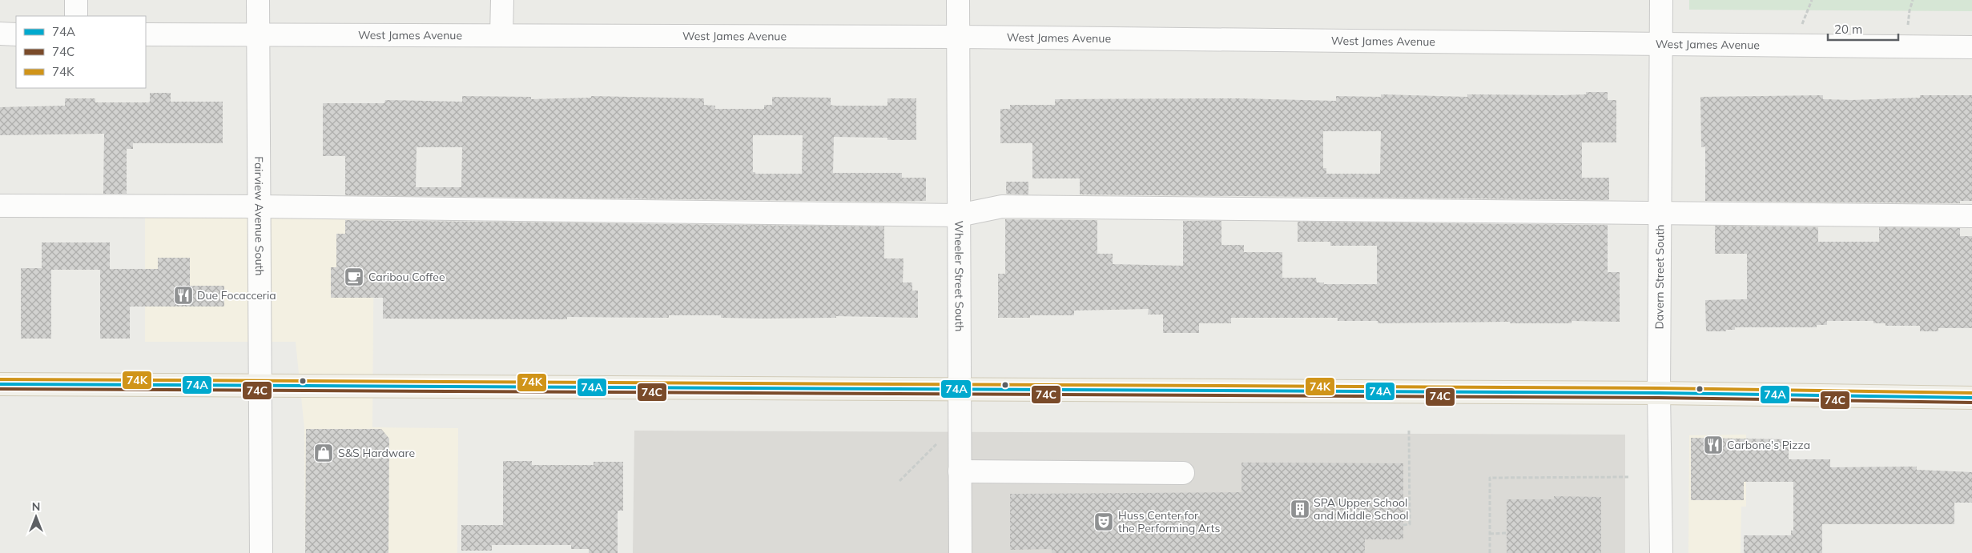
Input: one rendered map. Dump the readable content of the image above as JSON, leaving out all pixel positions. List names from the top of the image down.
{
  "streets": {
    "street": [
      "West James Avenue",
      "Fairview Avenue South",
      "Wheeler Street South",
      "Davern Street South"
    ]
  },
  "crossings": [
    ["West James Avenue", "Fairview Avenue South"],
    ["West James Avenue", "Wheeler Street South"],
    ["West James Avenue", "Davern Street South"]
  ],
  "places": {
    "cafe": ["Caribou Coffee"],
    "restaurant": ["Due Focacceria", "Carbone's Pizza"],
    "shop": ["S&S Hardware"],
    "building": ["SPA Upper School and Middle School"],
    "theatre": ["Huss Center for the Performing Arts"]
  },
  "lines": ["transit line 74K", "transit line 74A", "transit line 74C"],
  "legend": ["74A", "74C", "74K"],
  "scale_bar": "20 m",
  "north": "top"
}
